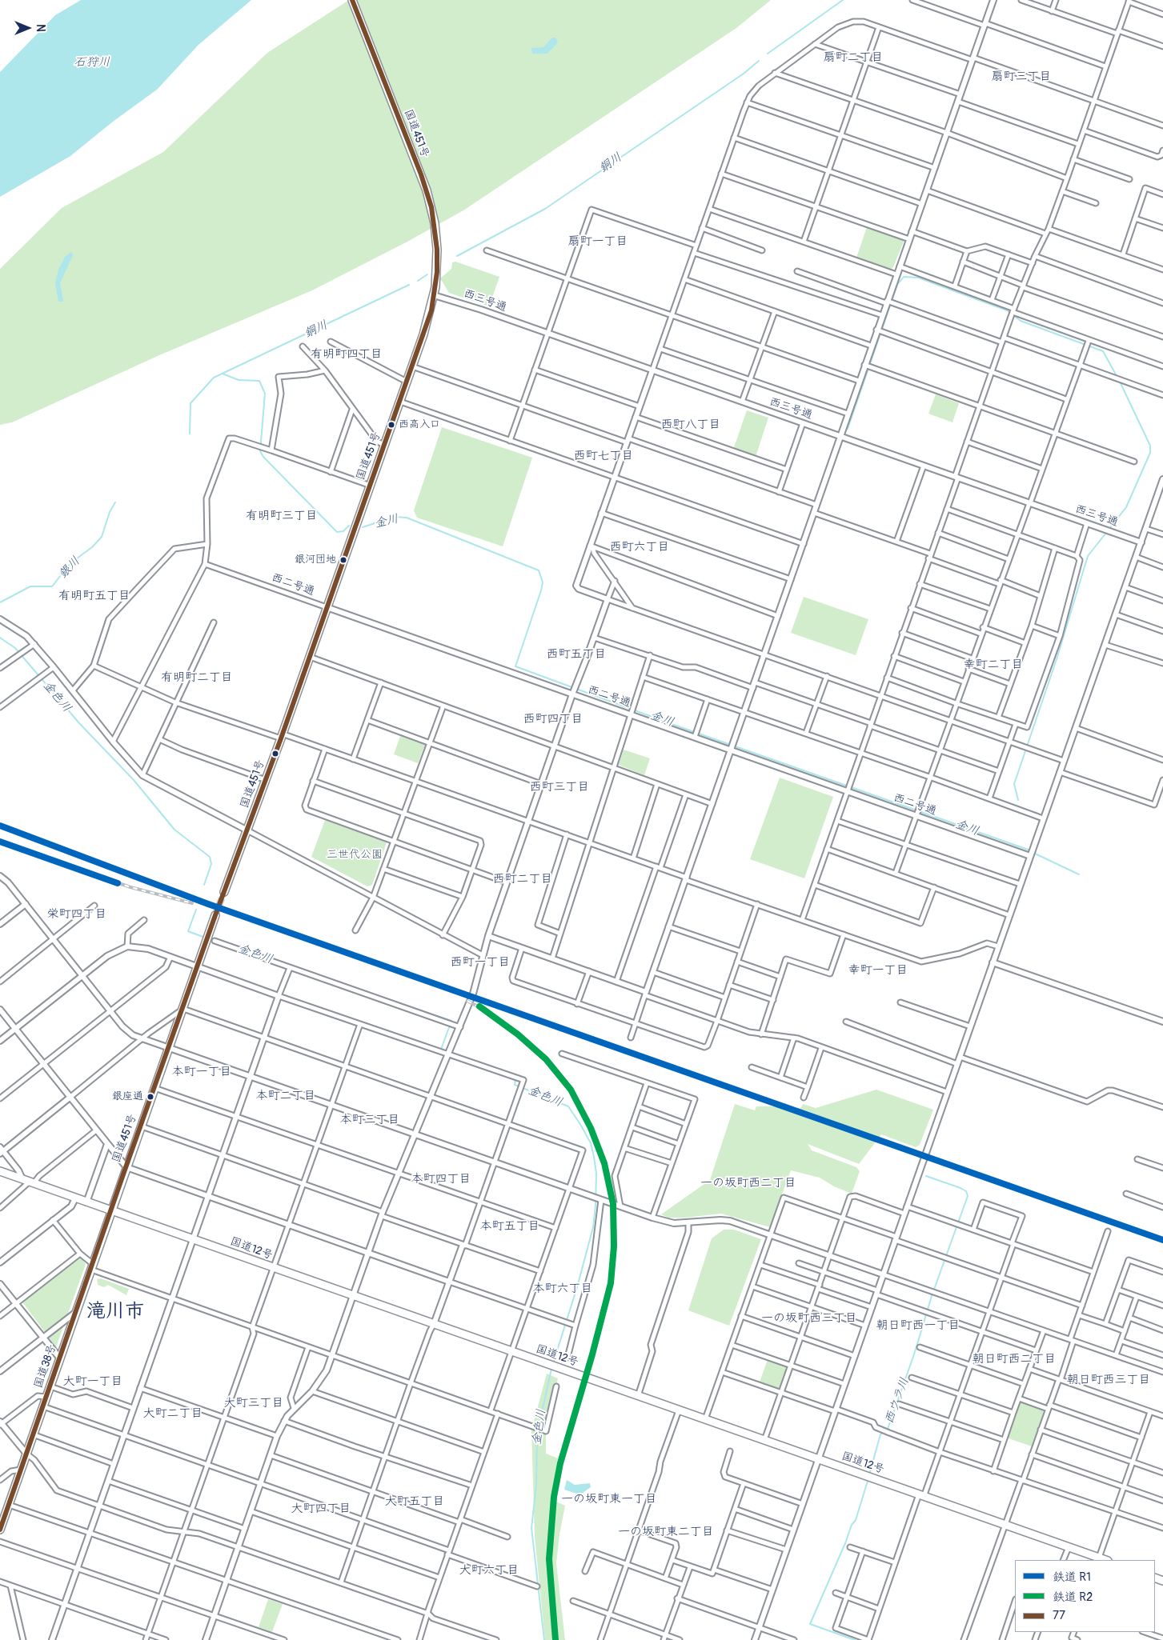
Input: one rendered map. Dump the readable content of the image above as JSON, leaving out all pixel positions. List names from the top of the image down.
{
  "streets": {
    "highway": ["国道451号", "国道12号", "国道38号"],
    "street": ["西三号通", "西二号通"]
  },
  "crossings": [
    ["国道451号", "西三号通"],
    ["国道451号", "西二号通"],
    ["国道451号", "国道12号"],
    ["国道451号", "国道38号"],
    ["国道12号", "国道38号"]
  ],
  "districts": [
    "扇町二丁目",
    "扇町三丁目",
    "扇町一丁目",
    "有明町四丁目",
    "西町八丁目",
    "西町七丁目",
    "有明町三丁目",
    "西町六丁目",
    "有明町五丁目",
    "西町五丁目",
    "幸町二丁目",
    "有明町二丁目",
    "西町四丁目",
    "西町三丁目",
    "西町二丁目",
    "栄町四丁目",
    "西町一丁目",
    "幸町一丁目",
    "本町一丁目",
    "本町二丁目",
    "本町三丁目",
    "本町四丁目",
    "一の坂町西二丁目",
    "本町五丁目",
    "本町六丁目",
    "滝川市",
    "一の坂町西三丁目",
    "朝日町西一丁目",
    "朝日町西二丁目",
    "朝日町西三丁目",
    "大町一丁目",
    "大町三丁目",
    "大町二丁目",
    "一の坂町東一丁目",
    "大町五丁目",
    "大町四丁目",
    "一の坂町東二丁目",
    "大町六丁目"
  ],
  "water": [
    "石狩川",
    "銅川",
    "金川",
    "銀川",
    "金色川",
    "西ウラ川"
  ],
  "parks": ["三世代公園"],
  "places": ["西高入口", "銀河団地", "銀座通"],
  "lines": ["transit line 77", "rail line R1", "rail line R2"],
  "legend": ["鉄道 R1", "鉄道 R2", "77"],
  "north": "right"
}
